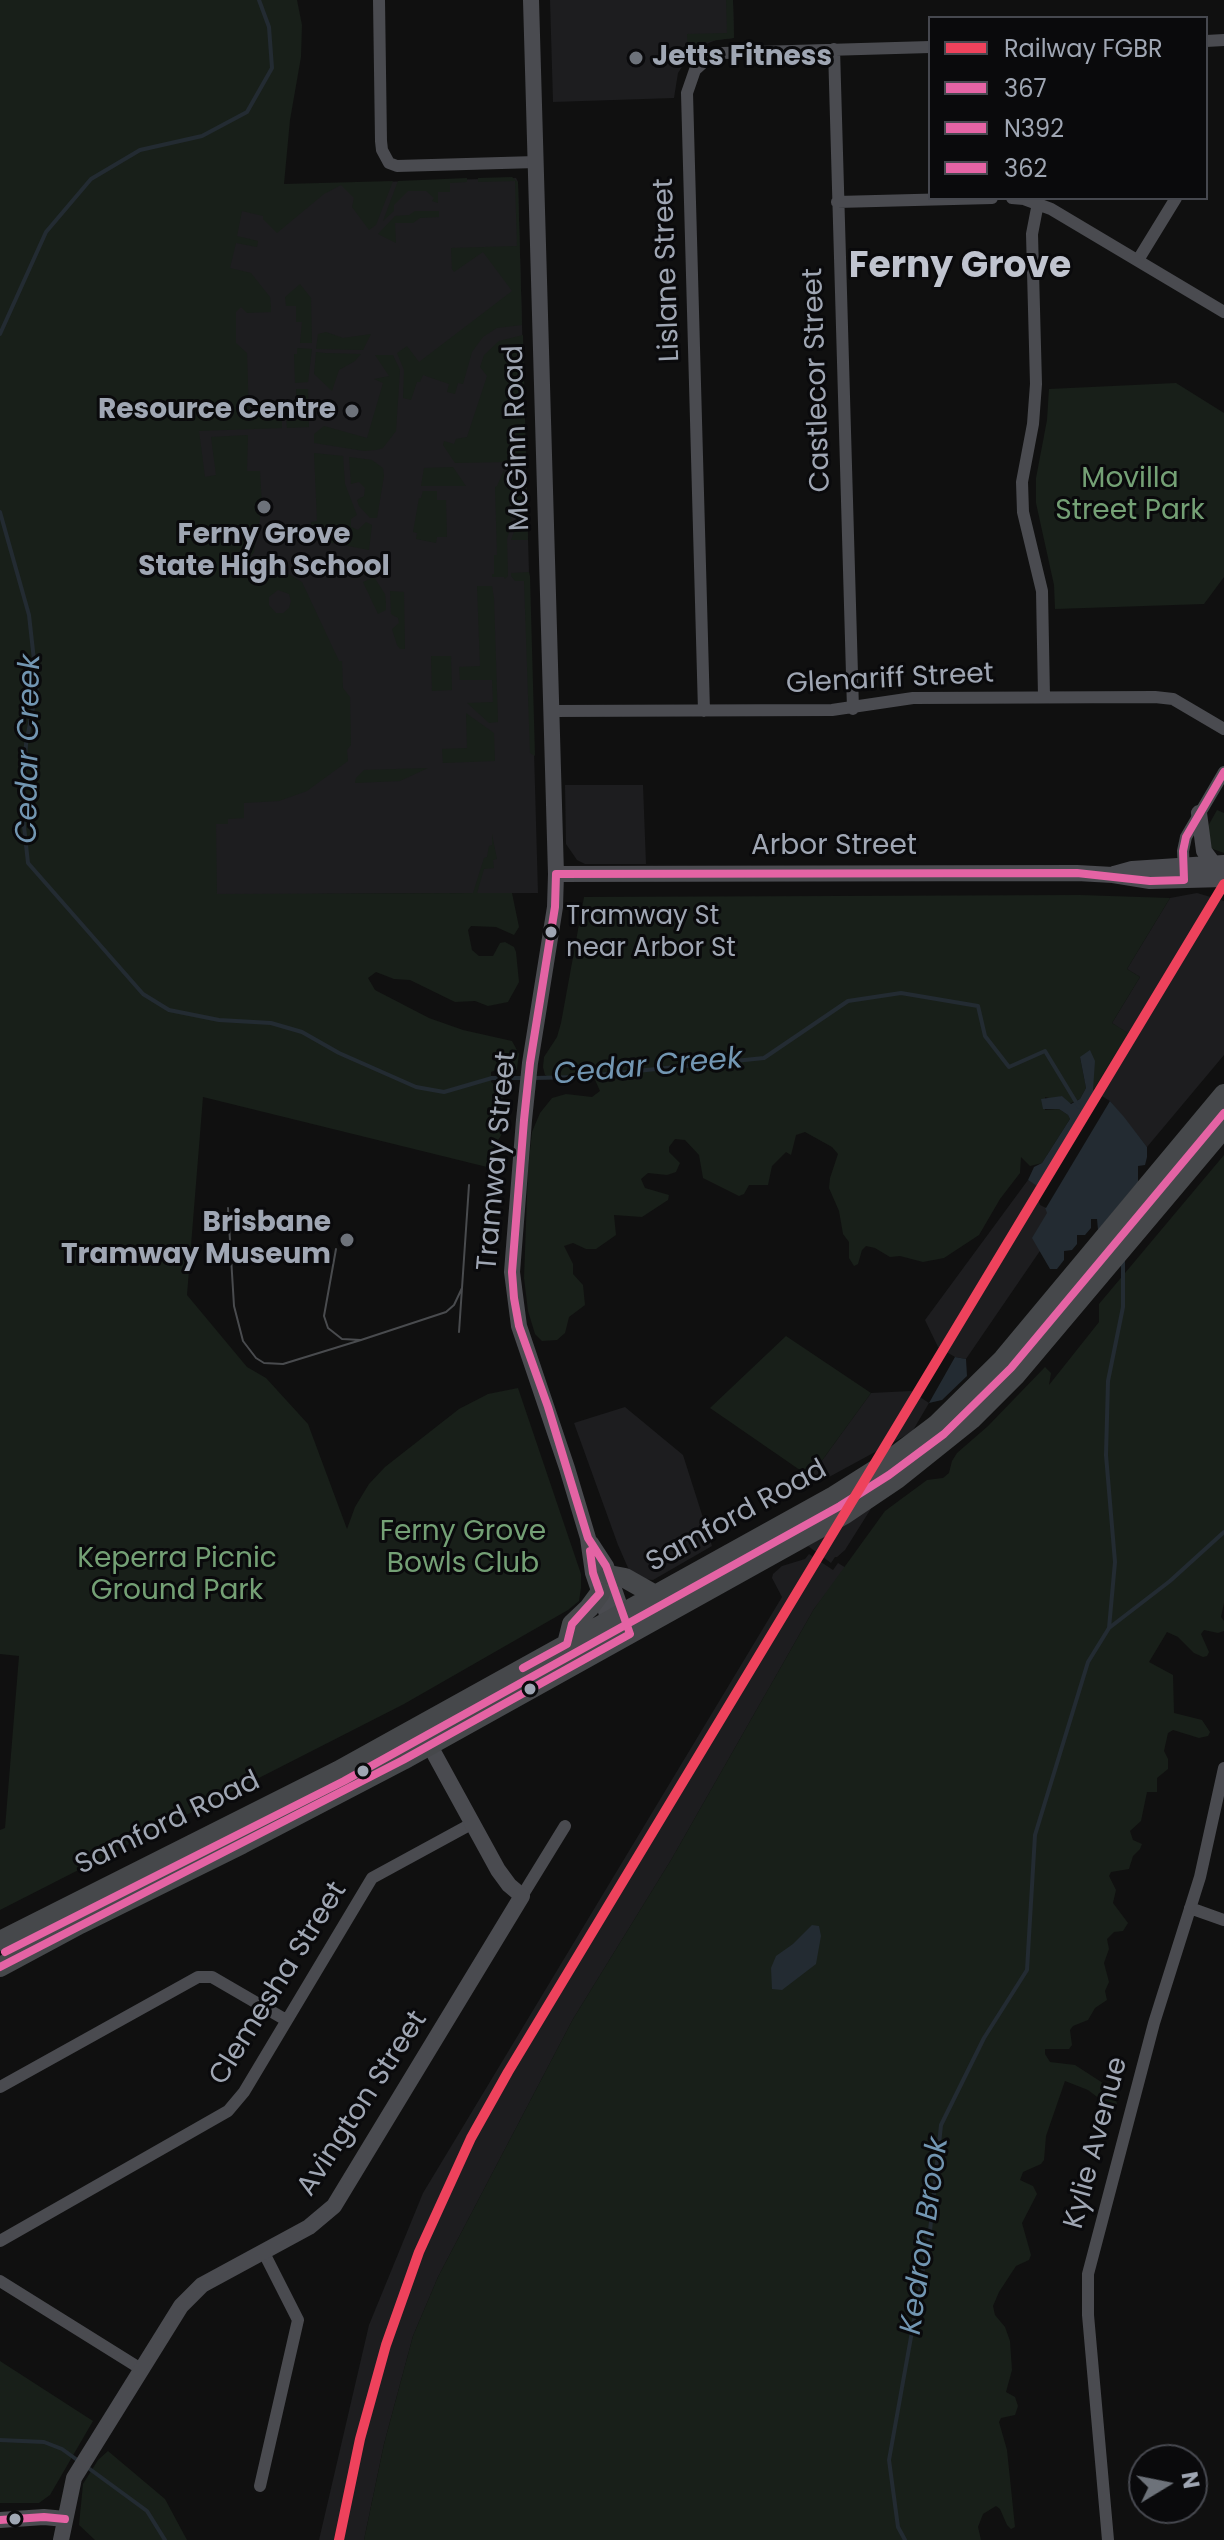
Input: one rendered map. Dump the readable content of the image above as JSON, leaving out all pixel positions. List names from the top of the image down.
{
  "streets": {
    "main road": ["Samford Road"],
    "street": [
      "Lislane Street",
      "Castlecor Street",
      "McGinn Road",
      "Glenariff Street",
      "Arbor Street",
      "Tramway Street",
      "Clemesha Street",
      "Avington Street",
      "Kylie Avenue"
    ]
  },
  "crossings": [
    ["Lislane Street", "Castlecor Street"],
    ["Lislane Street", "Glenariff Street"],
    ["Castlecor Street", "Glenariff Street"],
    ["McGinn Road", "Glenariff Street"],
    ["McGinn Road", "Arbor Street"],
    ["McGinn Road", "Tramway Street"],
    ["Arbor Street", "Tramway Street"],
    ["Tramway Street", "Samford Road"]
  ],
  "districts": ["Ferny Grove"],
  "water": ["Cedar Creek", "Kedron Brook"],
  "parks": ["Movilla Street Park", "Ferny Grove Bowls Club", "Keperra Picnic Ground Park"],
  "places": [
    "Jetts Fitness",
    "Resource Centre",
    "Ferny Grove State High School",
    "Tramway St near Arbor St",
    "Brisbane Tramway Museum"
  ],
  "lines": [
    "transit line 367",
    "rail line FGBR",
    "transit line N392",
    "transit line 362"
  ],
  "legend": [
    "Railway FGBR",
    "367",
    "N392",
    "362"
  ],
  "north": "right"
}
